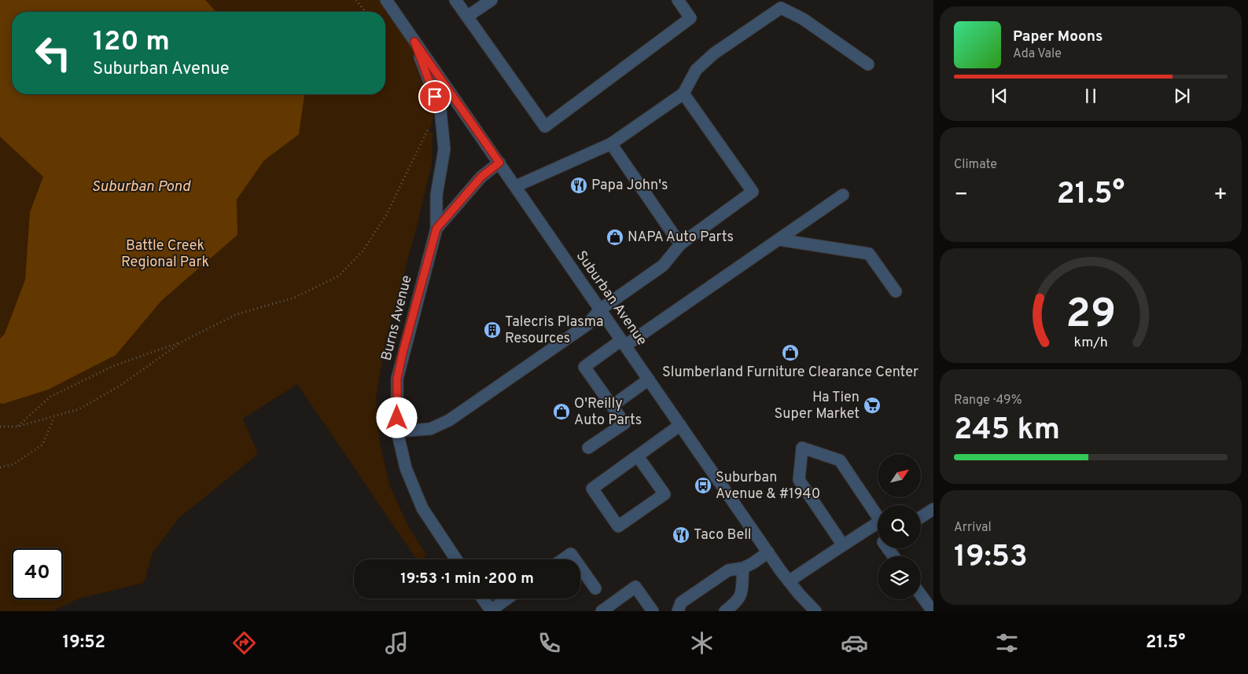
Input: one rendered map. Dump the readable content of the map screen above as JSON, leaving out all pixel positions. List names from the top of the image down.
{
  "streets": {
    "street": ["Suburban Avenue", "Burns Avenue"]
  },
  "crossings": [
    ["Suburban Avenue", "Burns Avenue"]
  ],
  "water": ["Suburban Pond"],
  "parks": ["Battle Creek Regional Park"],
  "places": {
    "restaurant": ["Papa John's", "Taco Bell"],
    "shop": ["NAPA Auto Parts", "Slumberland Furniture Clearance Center", "O'Reilly Auto Parts"],
    "building": ["Talecris Plasma Resources"],
    "supermarket": ["Ha Tien Super Market"],
    "bus stop": ["Suburban Avenue & #1940"]
  },
  "north": "top right",
  "page": {
    "turn": ["120 m", "Suburban Avenue"],
    "song": ["Paper Moons", "Ada Vale"],
    "tile": [
      "Climate",
      ["Range · 49%", "245 km"],
      ["Arrival", "19:53"]
    ],
    "heat": ["−", "21.5°", "+"],
    "limit": "40",
    "trip": "19:53 · 1 min · 200 m",
    "tabs": ["19:52", "21.5°"],
    "gauge": ["29", "km/h"]
  }
}
